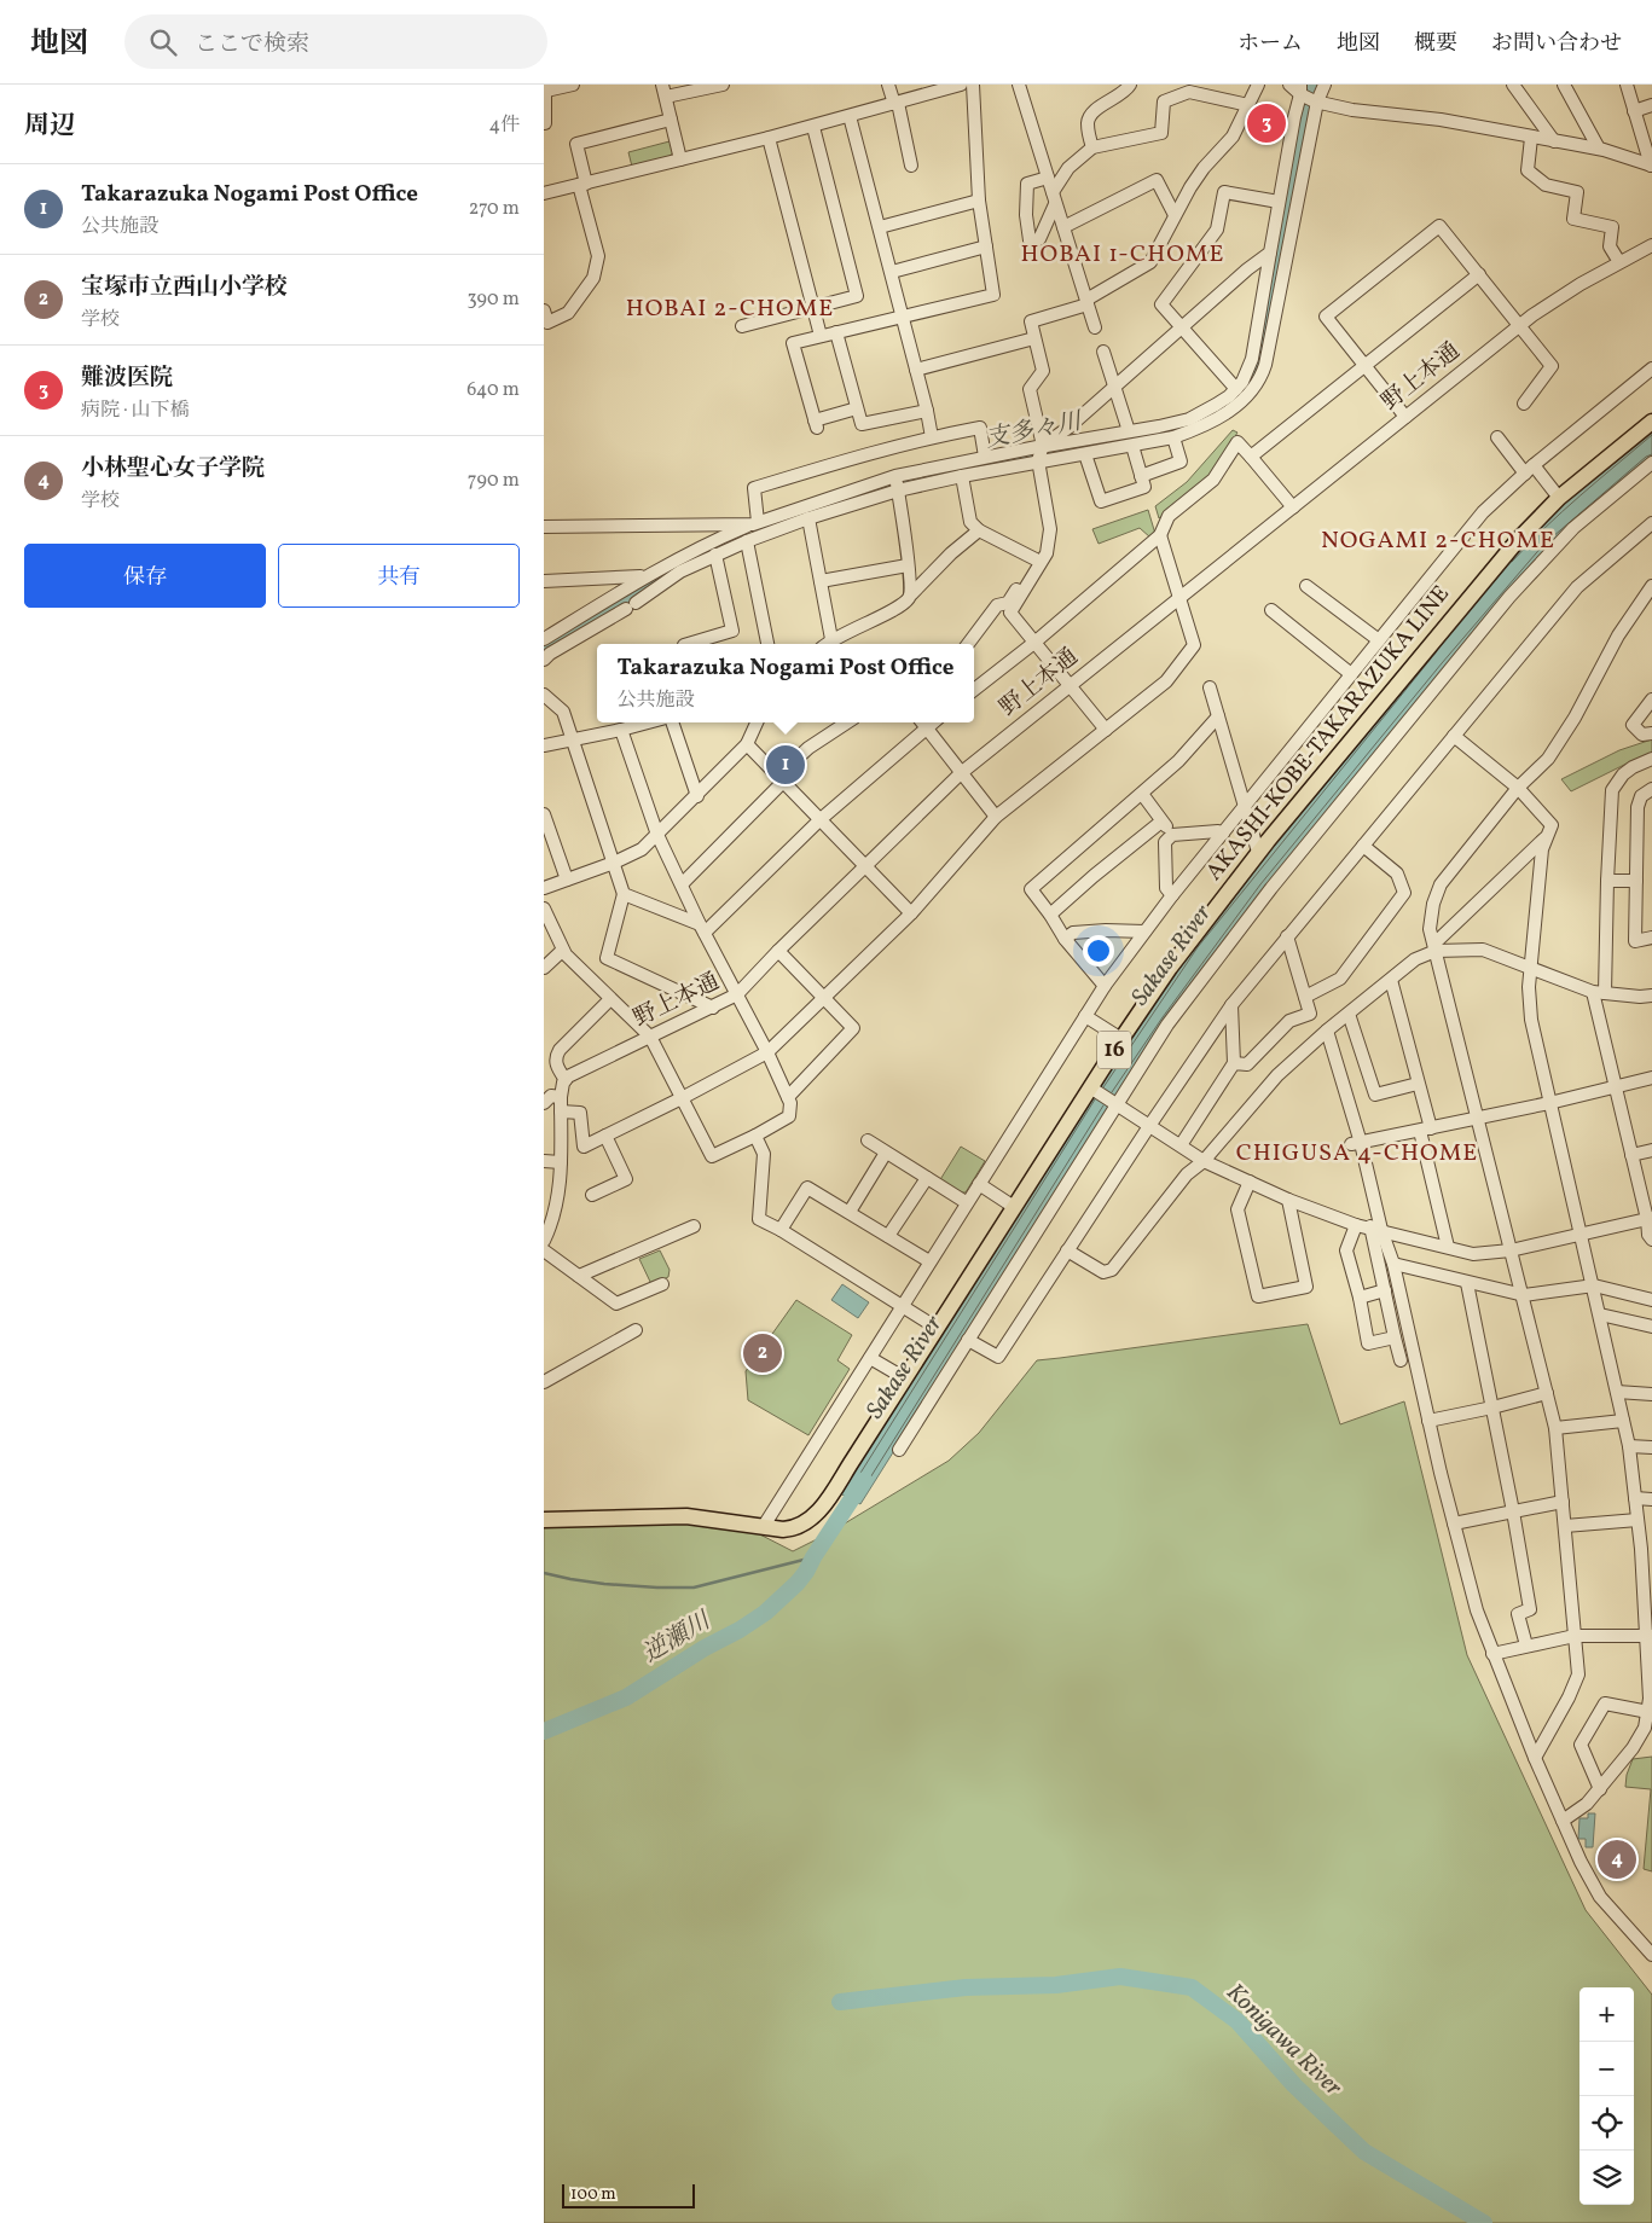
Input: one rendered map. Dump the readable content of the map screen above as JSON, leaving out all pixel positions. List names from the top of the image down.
{
  "streets": {
    "main road": ["AKASHI-KOBE-TAKARAZUKA LINE", "16"],
    "street": ["野上本通"]
  },
  "districts": [
    "HOBAI 1-CHOME",
    "HOBAI 2-CHOME",
    "NOGAMI 2-CHOME",
    "CHIGUSA 4-CHOME"
  ],
  "water": [
    "支多々川",
    "Sakase River",
    "逆瀬川",
    "Konigawa River"
  ],
  "scale_bar": "100 m",
  "page": {
    "header": "地図",
    "search": "ここで検索",
    "nav": [
      "ホーム",
      "地図",
      "概要",
      "お問い合わせ"
    ],
    "heading": ["周辺", "4件"],
    "pins": [
      "3",
      "1",
      "2",
      "4"
    ],
    "list": [
      {
        "mark": "1",
        "name": "Takarazuka Nogami Post Office",
        "note": "公共施設",
        "value": "270 m"
      },
      {
        "mark": "2",
        "name": "宝塚市立西山小学校",
        "note": "学校",
        "value": "390 m"
      },
      {
        "mark": "3",
        "name": "難波医院",
        "note": "病院 · 山下橋",
        "value": "640 m"
      },
      {
        "mark": "4",
        "name": "小林聖心女子学院",
        "note": "学校",
        "value": "790 m"
      }
    ],
    "buttons": ["保存", "共有"],
    "popup": ["Takarazuka Nogami Post Office", "公共施設"],
    "map_buttons": ["+", "−"],
    "scale": "100 m"
  }
}
